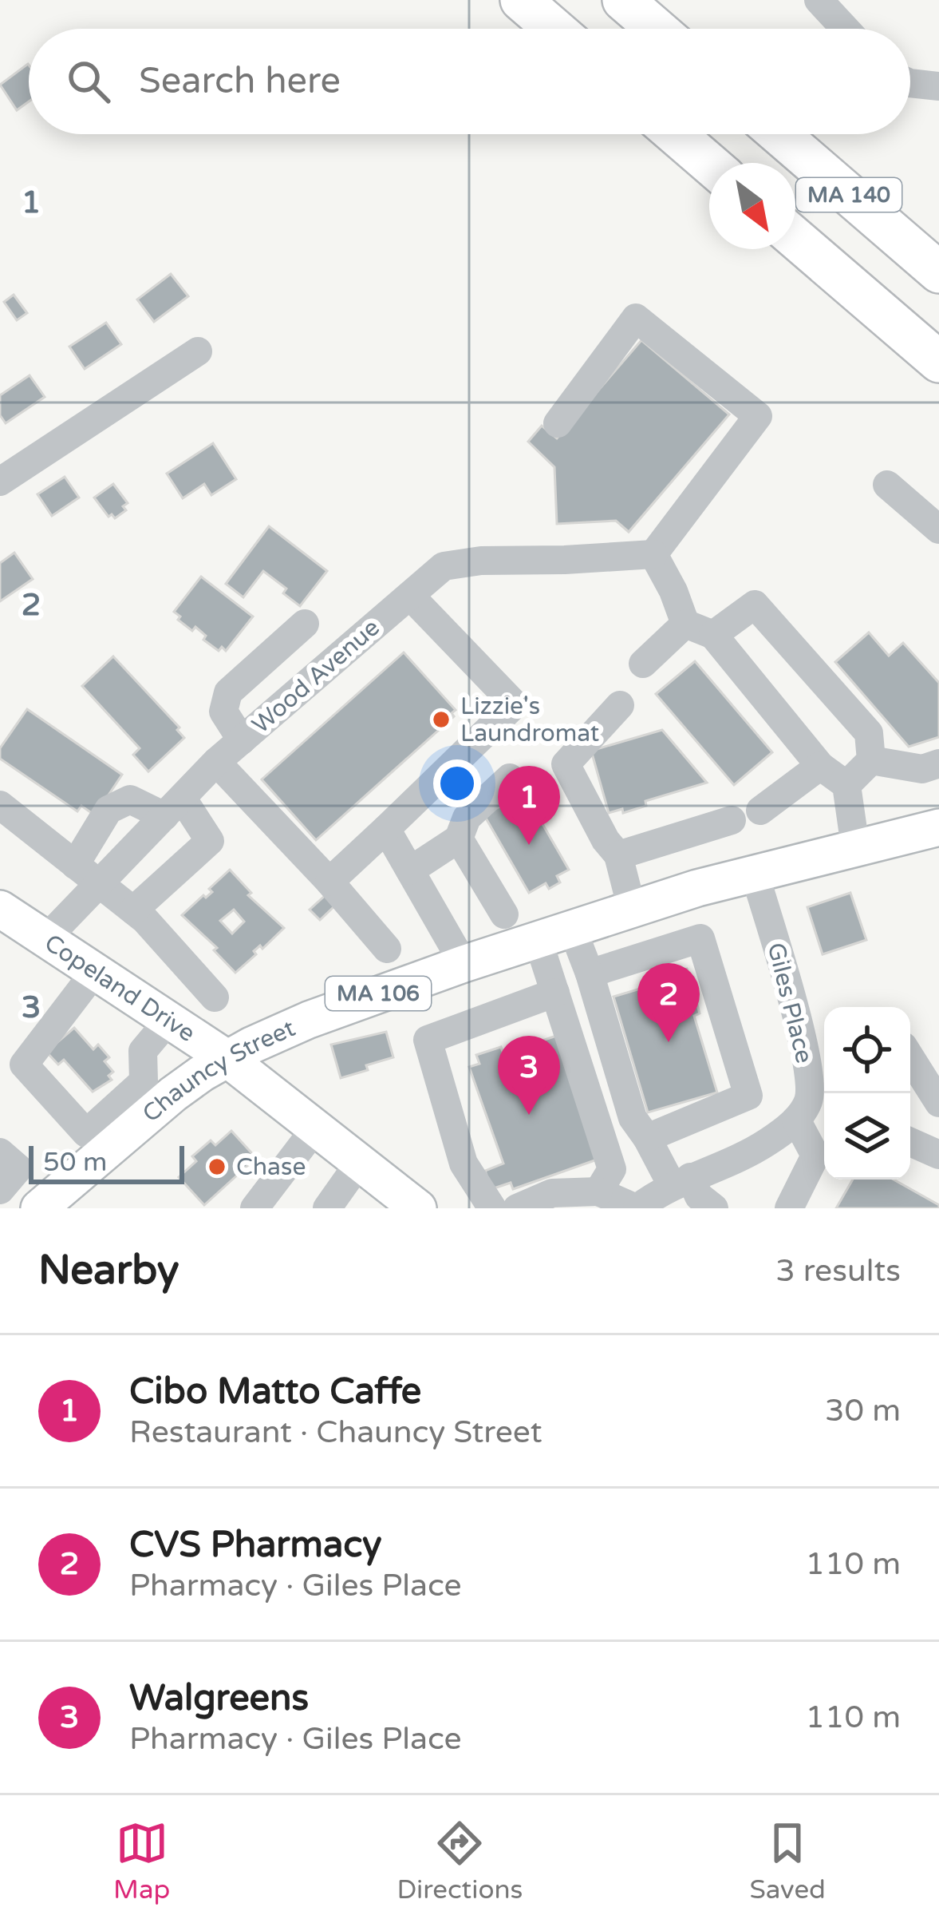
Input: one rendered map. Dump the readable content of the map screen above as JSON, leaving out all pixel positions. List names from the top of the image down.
{
  "streets": {
    "highway": ["MA 140"],
    "main road": ["Copeland Drive", "MA 106", "Chauncy Street"],
    "street": ["Wood Avenue", "Giles Place"]
  },
  "crossings": [
    ["Wood Avenue", "Copeland Drive"],
    ["Copeland Drive", "Chauncy Street"],
    ["Giles Place", "Chauncy Street"]
  ],
  "places": ["Lizzie's Laundromat", "Chase"],
  "scale_bar": "50 m",
  "north": "bottom right",
  "page": {
    "search": "Search here",
    "pins": ["1", "2", "3"],
    "scale": "50 m",
    "heading": ["Nearby", "3 results"],
    "list": [
      {
        "mark": "1",
        "name": "Cibo Matto Caffe",
        "note": "Restaurant · Chauncy Street",
        "value": "30 m"
      },
      {
        "mark": "2",
        "name": "CVS Pharmacy",
        "note": "Pharmacy · Giles Place",
        "value": "110 m"
      },
      {
        "mark": "3",
        "name": "Walgreens",
        "note": "Pharmacy · Giles Place",
        "value": "110 m"
      }
    ],
    "nav": ["Map", "Directions", "Saved"]
  },
  "grid": {
    "rows": ["1", "2", "3"]
  }
}
